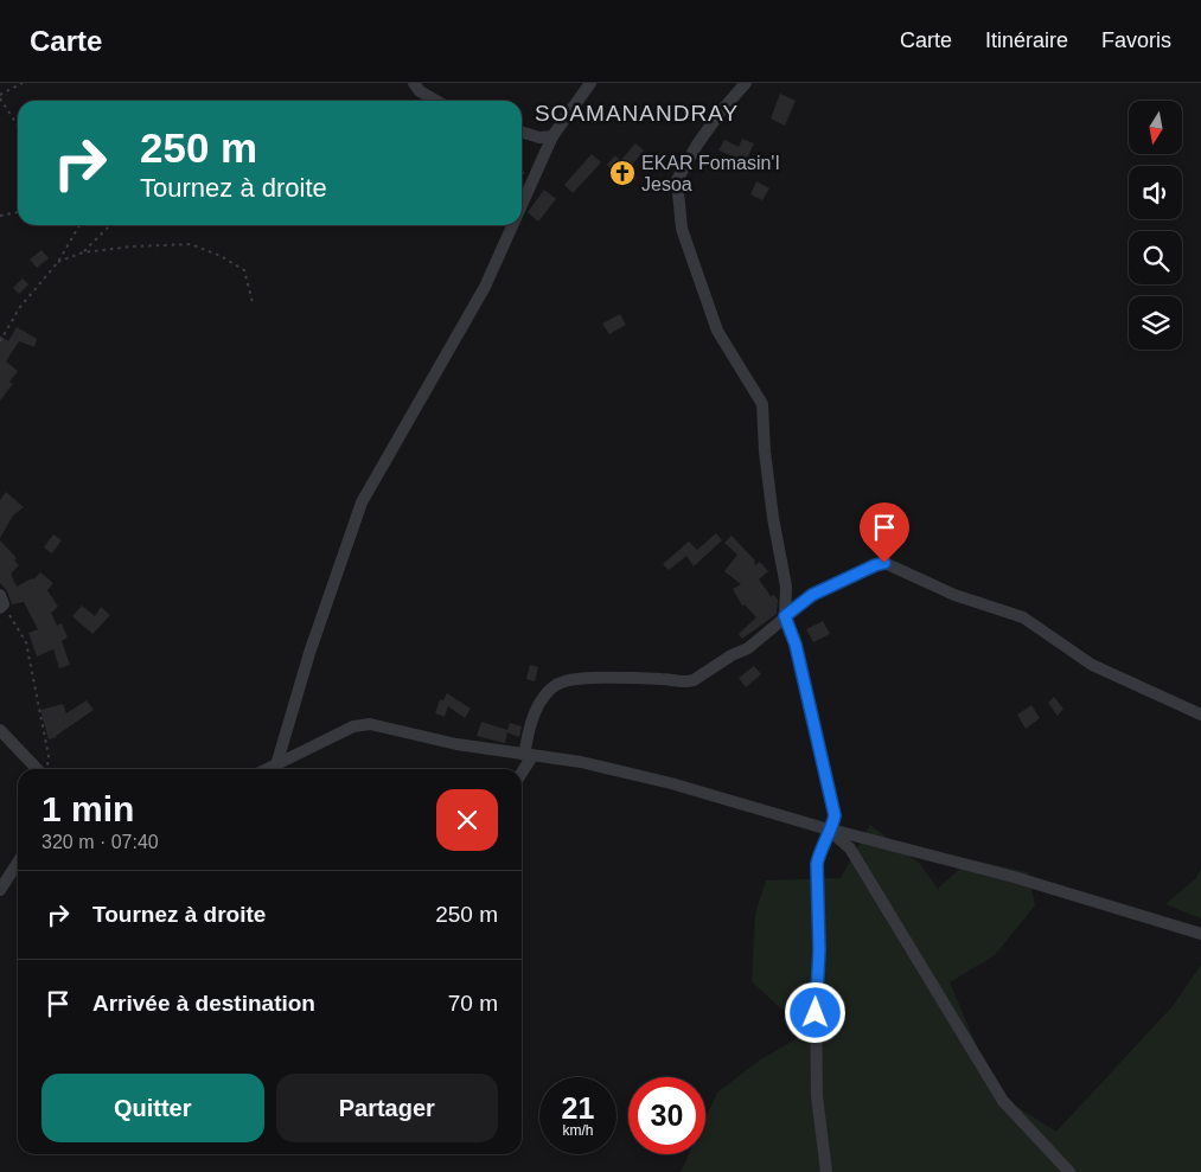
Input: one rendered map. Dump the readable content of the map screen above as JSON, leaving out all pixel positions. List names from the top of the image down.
{
  "districts": ["SOAMANANDRAY"],
  "places": {
    "church": ["EKAR Fomasin'I Jesoa"]
  },
  "north": "bottom",
  "page": {
    "header": "Carte",
    "nav": ["Carte", "Itinéraire", "Favoris"],
    "turn": ["250 m", "Tournez à droite"],
    "heading": ["1 min", "320 m · 07:40"],
    "list": [
      {
        "name": "Tournez à droite",
        "value": "250 m"
      },
      {
        "name": "Arrivée à destination",
        "value": "70 m"
      }
    ],
    "buttons": ["Quitter", "Partager"],
    "speed": "21 km/h",
    "limit": "30"
  }
}
